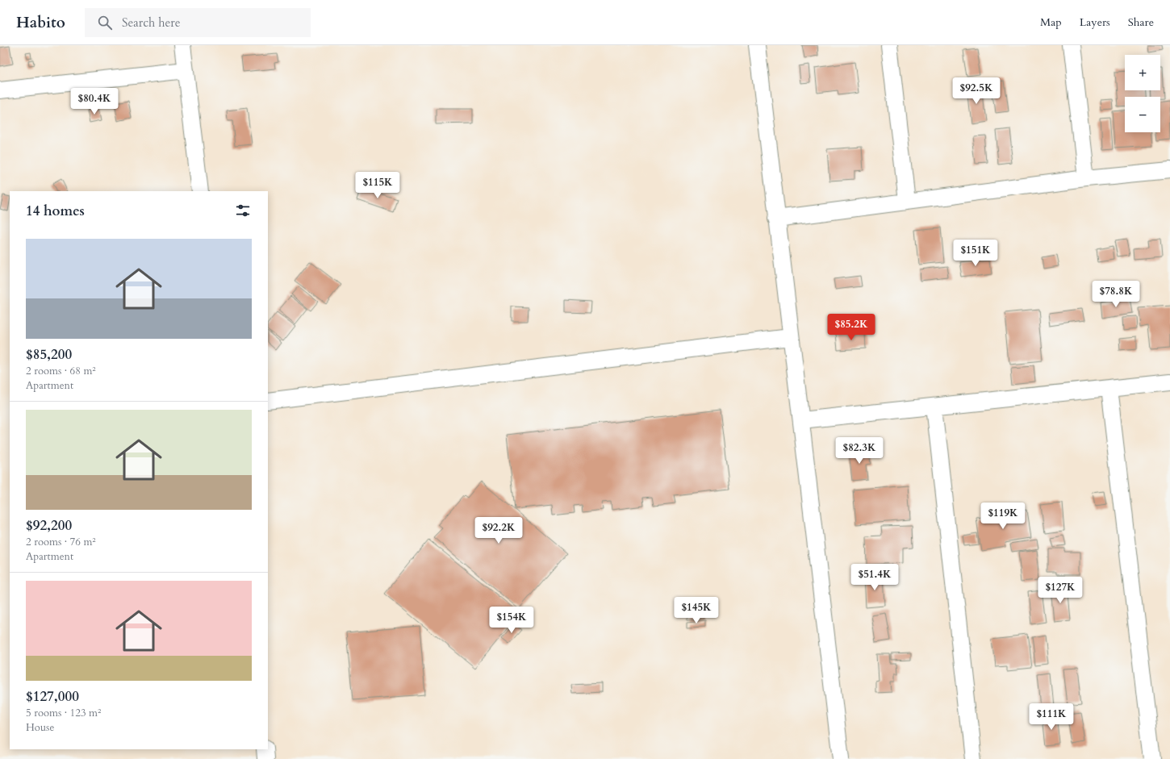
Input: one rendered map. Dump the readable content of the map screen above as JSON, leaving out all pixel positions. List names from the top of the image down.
{
  "page": {
    "header": "Habito",
    "search": "Search here",
    "nav": ["Map", "Layers", "Share"],
    "map_buttons": ["+", "−"],
    "price": [
      "$92.5K",
      "$80.4K",
      "$115K",
      "$151K",
      "$78.8K",
      "$85.2K",
      "$82.3K",
      "$119K",
      "$92.2K",
      "$51.4K",
      "$127K",
      "$145K",
      "$154K",
      "$111K"
    ],
    "heading": "14 homes",
    "list": [
      {
        "name": "$85,200",
        "note": "2 rooms · 68 m² · Apartment"
      },
      {
        "name": "$92,200",
        "note": "2 rooms · 76 m² · Apartment"
      },
      {
        "name": "$127,000",
        "note": "5 rooms · 123 m² · House"
      }
    ]
  }
}
